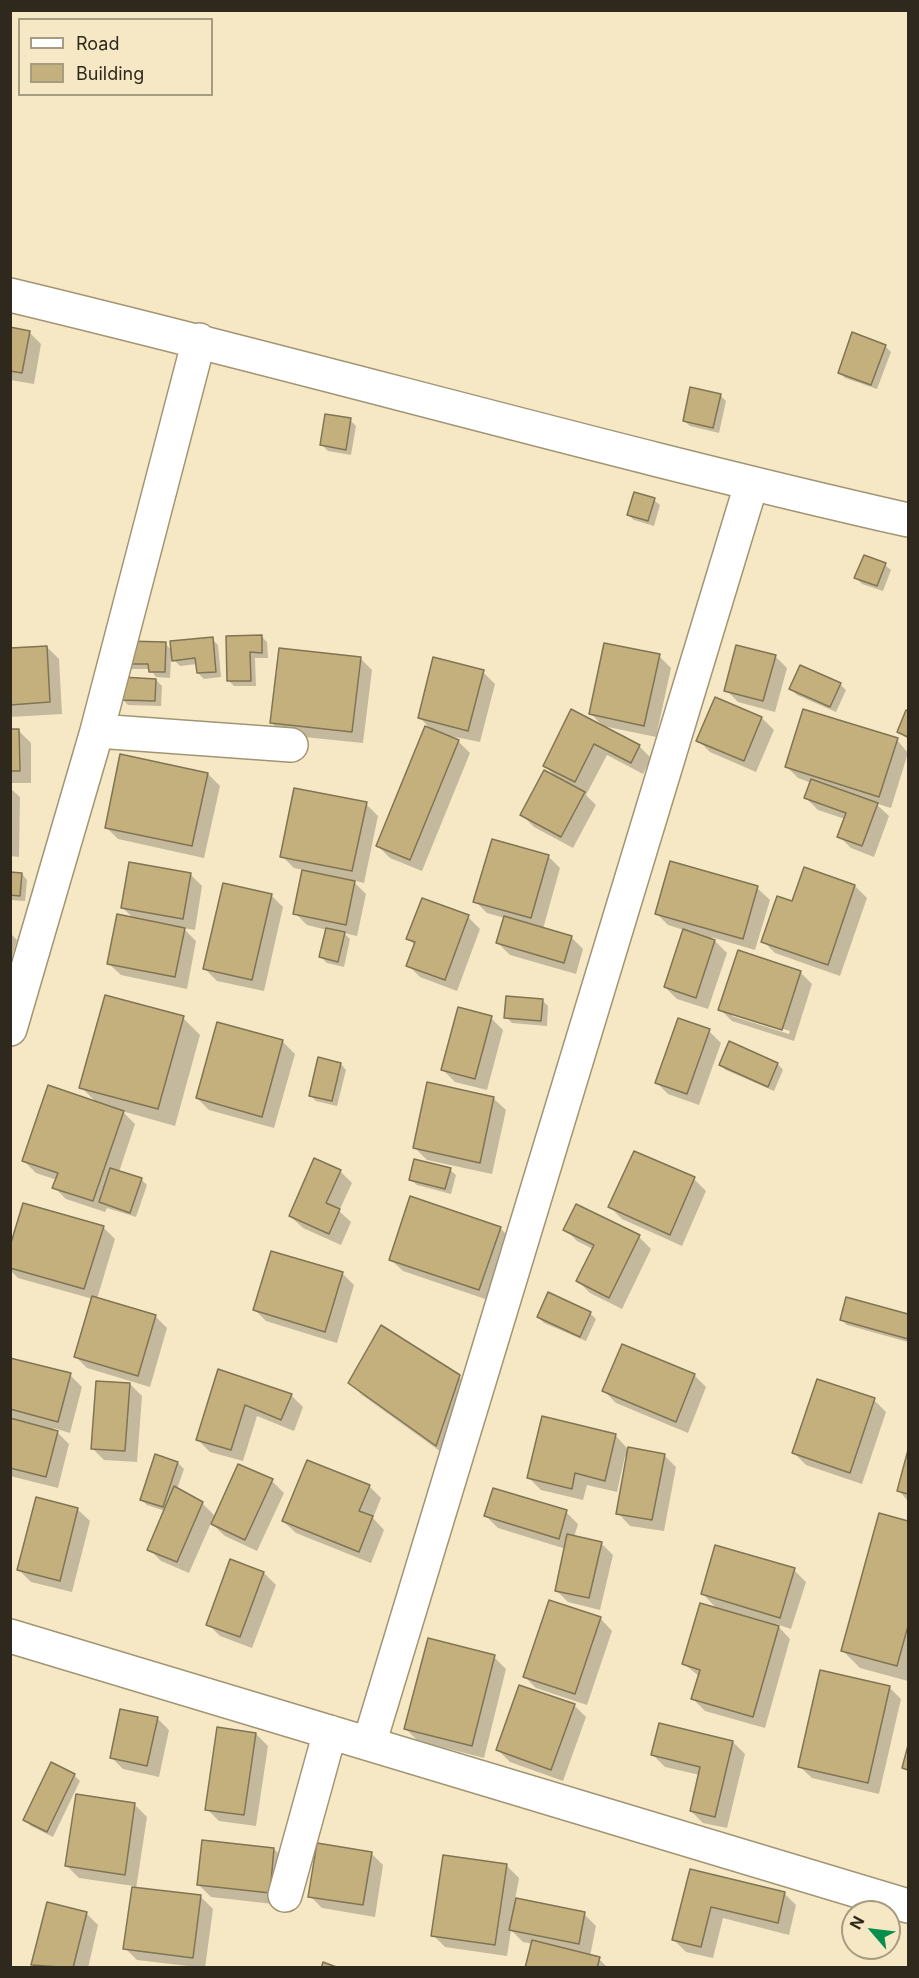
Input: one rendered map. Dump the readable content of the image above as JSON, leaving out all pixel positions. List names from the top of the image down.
{
  "legend": ["Road", "Building"],
  "north": "top left"
}
